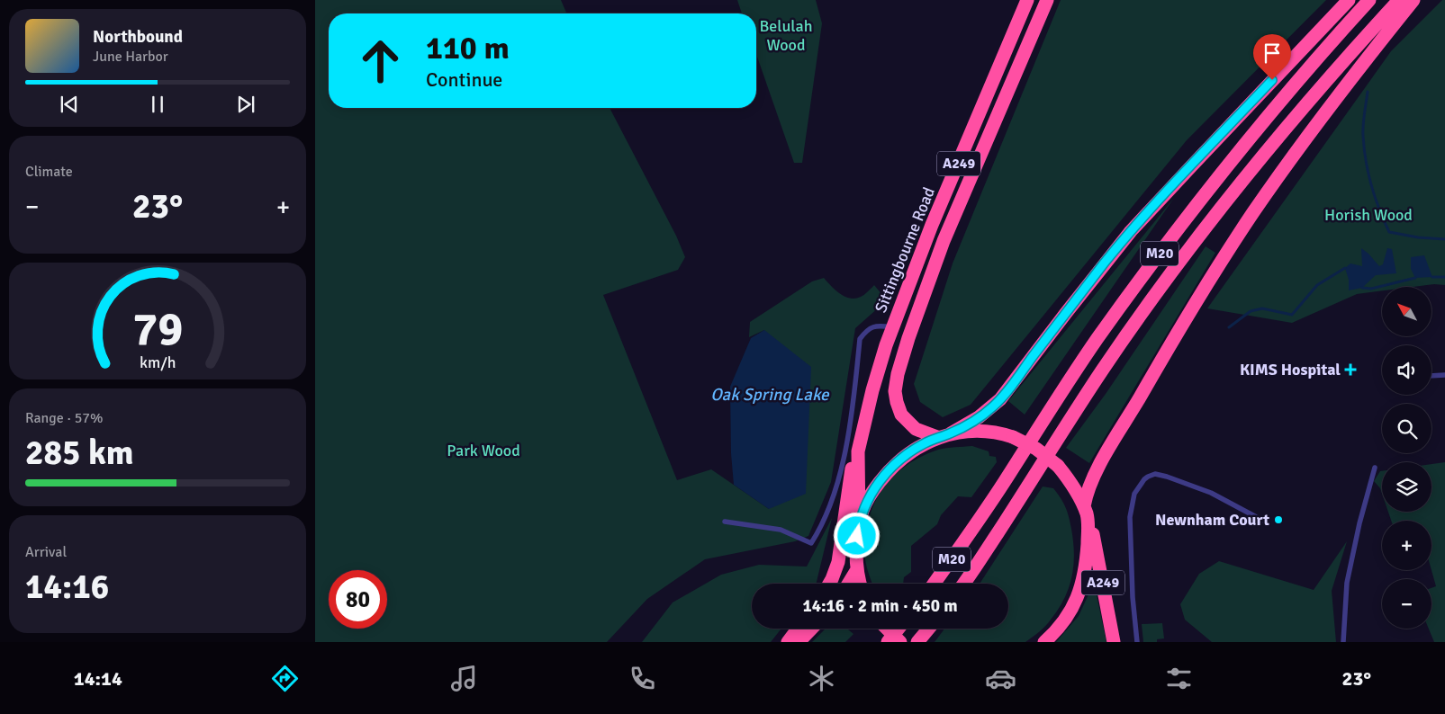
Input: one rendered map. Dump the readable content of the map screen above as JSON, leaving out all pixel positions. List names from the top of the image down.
{
  "streets": {
    "highway": ["A249", "Sittingbourne Road", "M20"]
  },
  "water": ["Oak Spring Lake"],
  "parks": ["Belulah Wood", "Horish Wood", "Park Wood"],
  "places": {
    "health": ["KIMS Hospital"],
    "other": ["Newnham Court"]
  },
  "north": "top left",
  "page": {
    "turn": ["110 m", "Continue"],
    "song": ["Northbound", "June Harbor"],
    "tile": [
      "Climate",
      ["Range · 57%", "285 km"],
      ["Arrival", "14:16"]
    ],
    "heat": ["−", "23°", "+"],
    "map_buttons": ["+", "−"],
    "limit": "80",
    "trip": "14:16 · 2 min · 450 m",
    "tabs": ["14:14", "23°"],
    "gauge": ["79", "km/h"]
  }
}
